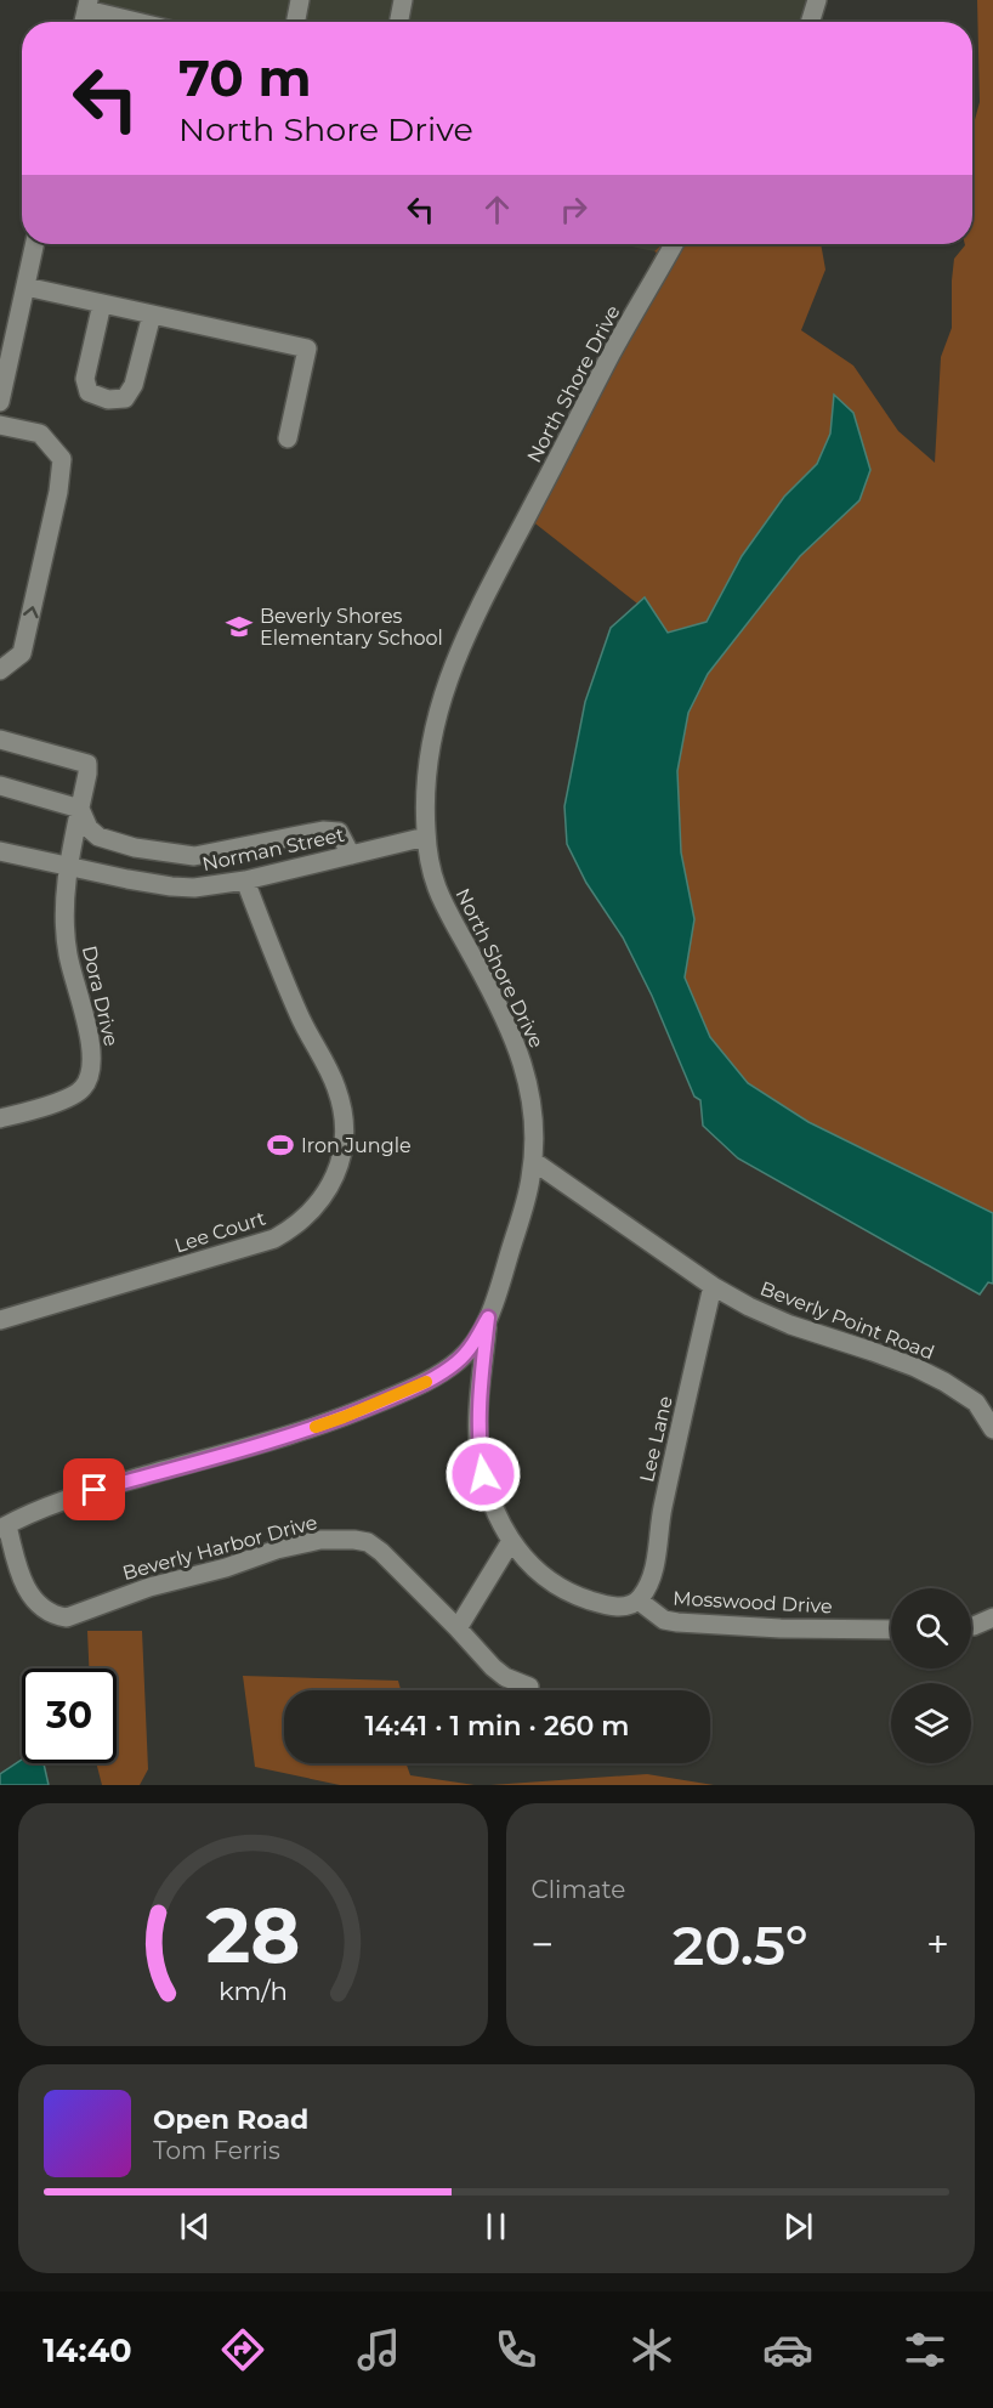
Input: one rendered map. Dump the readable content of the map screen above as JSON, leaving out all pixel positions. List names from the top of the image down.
{
  "streets": {
    "street": [
      "North Shore Drive",
      "Norman Street",
      "Dora Drive",
      "Lee Court",
      "Beverly Point Road",
      "Lee Lane",
      "Beverly Harbor Drive",
      "Mosswood Drive"
    ]
  },
  "crossings": [
    ["North Shore Drive", "Norman Street"],
    ["North Shore Drive", "Beverly Point Road"],
    ["North Shore Drive", "Beverly Harbor Drive"],
    ["Norman Street", "Dora Drive"],
    ["Norman Street", "Lee Court"],
    ["Beverly Point Road", "Lee Lane"],
    ["Lee Lane", "Mosswood Drive"]
  ],
  "places": {
    "school or university": ["Beverly Shores Elementary School"],
    "sports": ["Iron Jungle"]
  },
  "page": {
    "turn": ["70 m", "North Shore Drive"],
    "limit": "30",
    "trip": "14:41 · 1 min · 260 m",
    "tile": "Climate",
    "heat": ["−", "20.5°", "+"],
    "song": ["Open Road", "Tom Ferris"],
    "tabs": "14:40",
    "gauge": ["28", "km/h"]
  }
}
